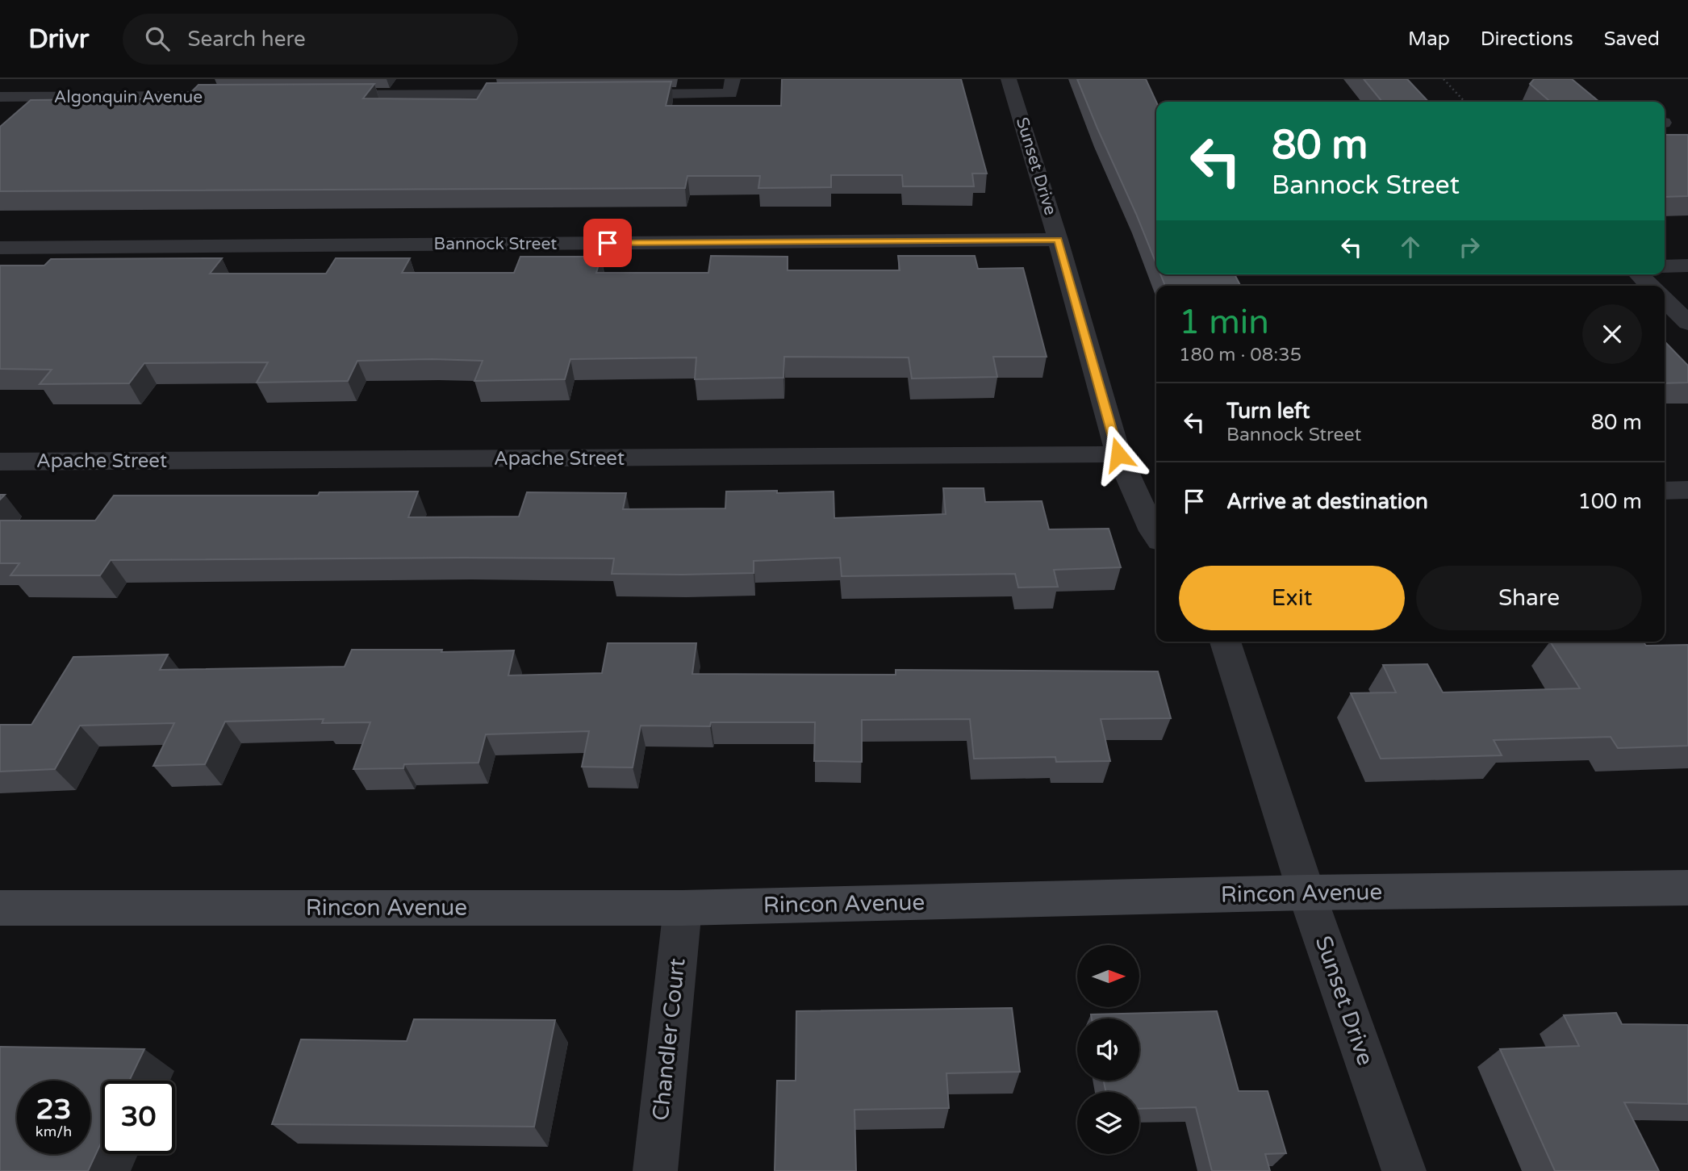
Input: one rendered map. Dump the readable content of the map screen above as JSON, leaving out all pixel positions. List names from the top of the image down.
{
  "streets": {
    "street": [
      "Algonquin Avenue",
      "Sunset Drive",
      "Bannock Street",
      "Apache Street",
      "Rincon Avenue",
      "Chandler Court"
    ]
  },
  "crossings": [
    ["Sunset Drive", "Bannock Street"],
    ["Sunset Drive", "Apache Street"],
    ["Sunset Drive", "Rincon Avenue"],
    ["Rincon Avenue", "Chandler Court"]
  ],
  "north": "right",
  "page": {
    "header": "Drivr",
    "search": "Search here",
    "nav": ["Map", "Directions", "Saved"],
    "turn": ["80 m", "Bannock Street"],
    "heading": ["1 min", "180 m · 08:35"],
    "list": [
      {
        "name": "Turn left",
        "note": "Bannock Street",
        "value": "80 m"
      },
      {
        "name": "Arrive at destination",
        "value": "100 m"
      }
    ],
    "buttons": ["Exit", "Share"],
    "speed": "23 km/h",
    "limit": "30"
  }
}
